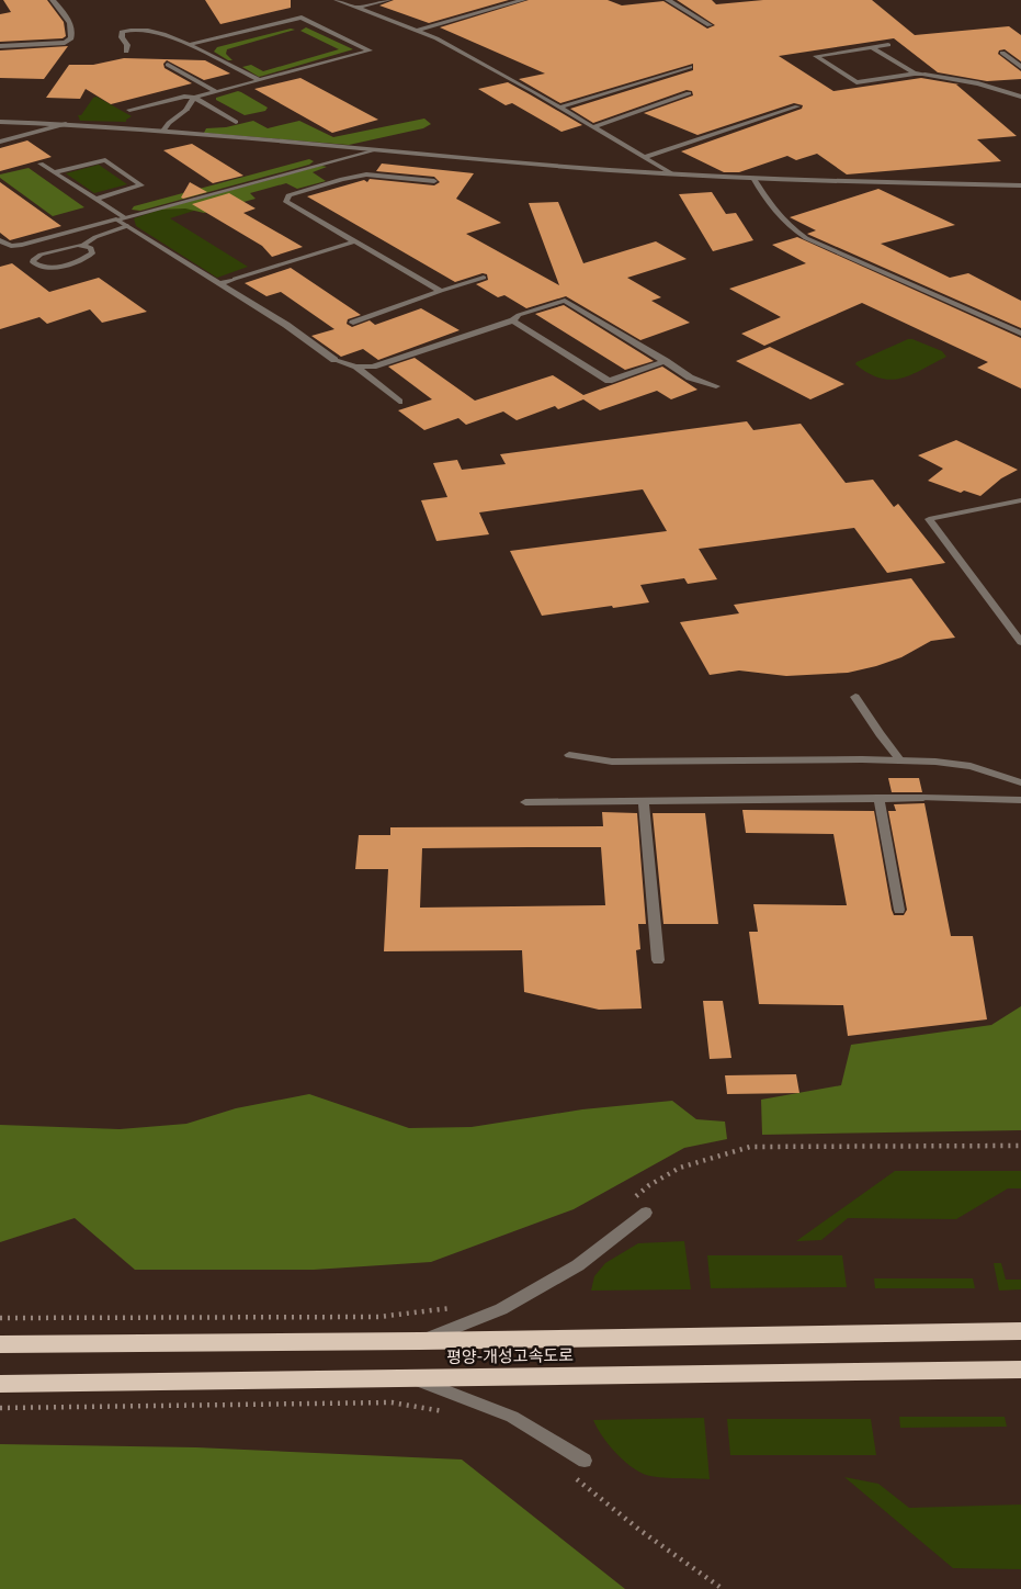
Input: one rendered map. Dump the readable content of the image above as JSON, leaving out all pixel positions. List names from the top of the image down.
{
  "streets": {
    "highway": ["평양-개성고속도로"]
  }
}
